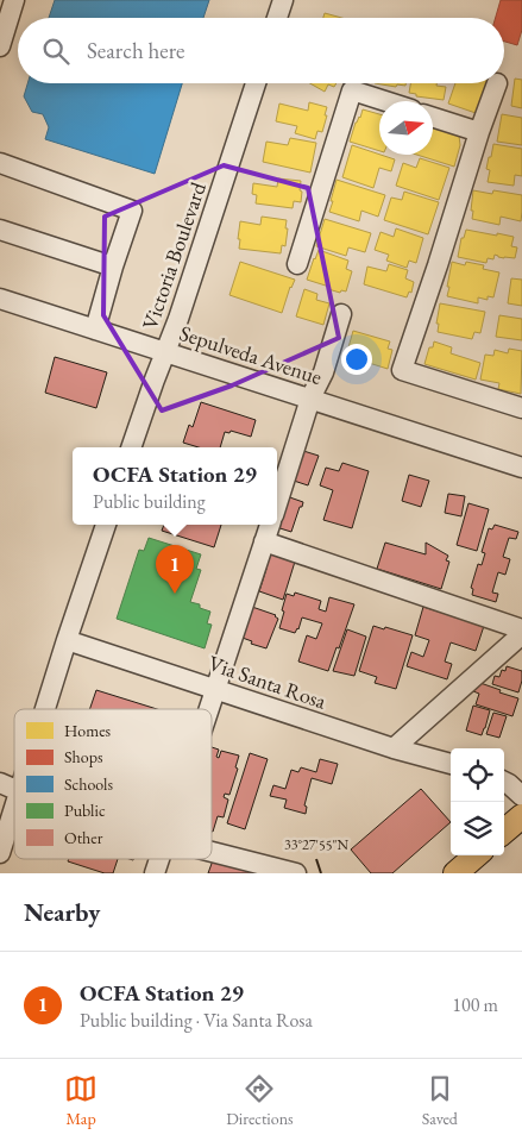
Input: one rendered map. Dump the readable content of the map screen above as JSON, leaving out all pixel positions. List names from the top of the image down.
{
  "streets": {
    "street": ["Victoria Boulevard", "Sepulveda Avenue", "Via Santa Rosa"]
  },
  "crossings": [
    ["Victoria Boulevard", "Sepulveda Avenue"]
  ],
  "legend": [
    "Homes",
    "Shops",
    "Schools",
    "Public",
    "Other"
  ],
  "north": "right",
  "page": {
    "search": "Search here",
    "popup": ["OCFA Station 29", "Public building"],
    "pins": "1",
    "heading": "Nearby",
    "list": [
      {
        "mark": "1",
        "name": "OCFA Station 29",
        "note": "Public building · Via Santa Rosa",
        "value": "100 m"
      }
    ],
    "nav": ["Map", "Directions", "Saved"]
  },
  "coordinates": ["33°27'55\"N"]
}
